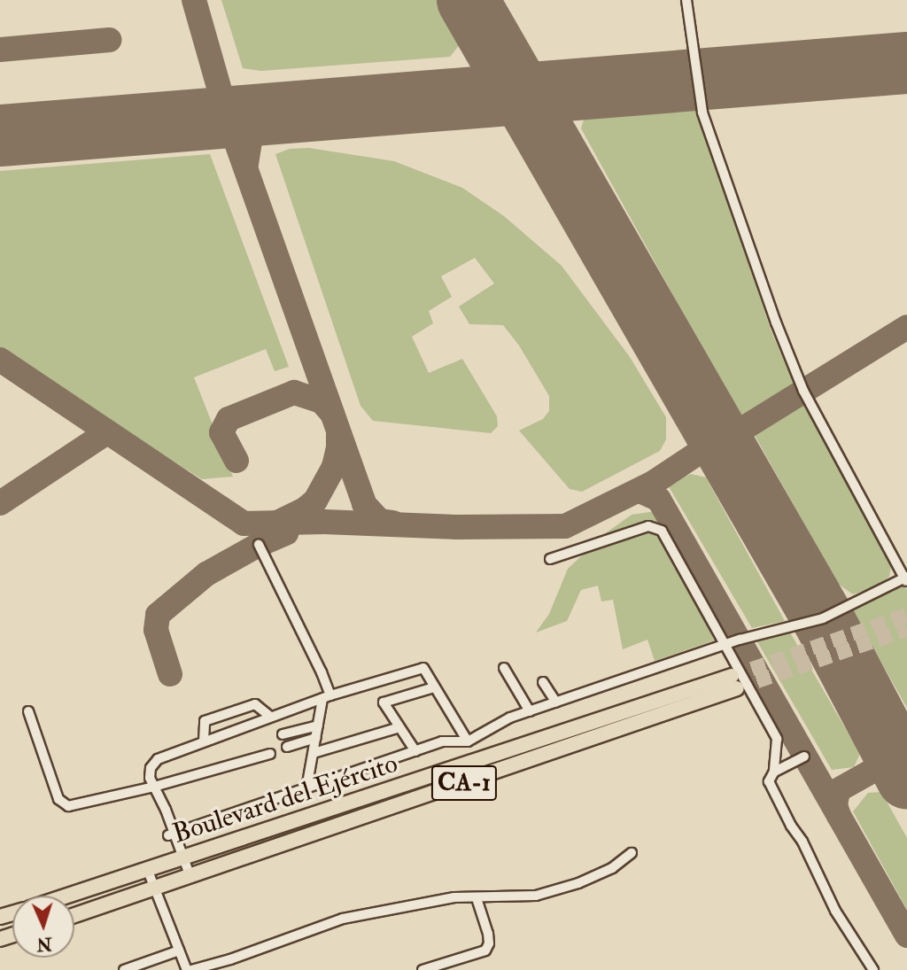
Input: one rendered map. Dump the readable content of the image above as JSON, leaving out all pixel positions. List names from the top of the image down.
{
  "streets": {
    "highway": ["CA-1", "Boulevard del Ejército"]
  },
  "north": "bottom"
}
